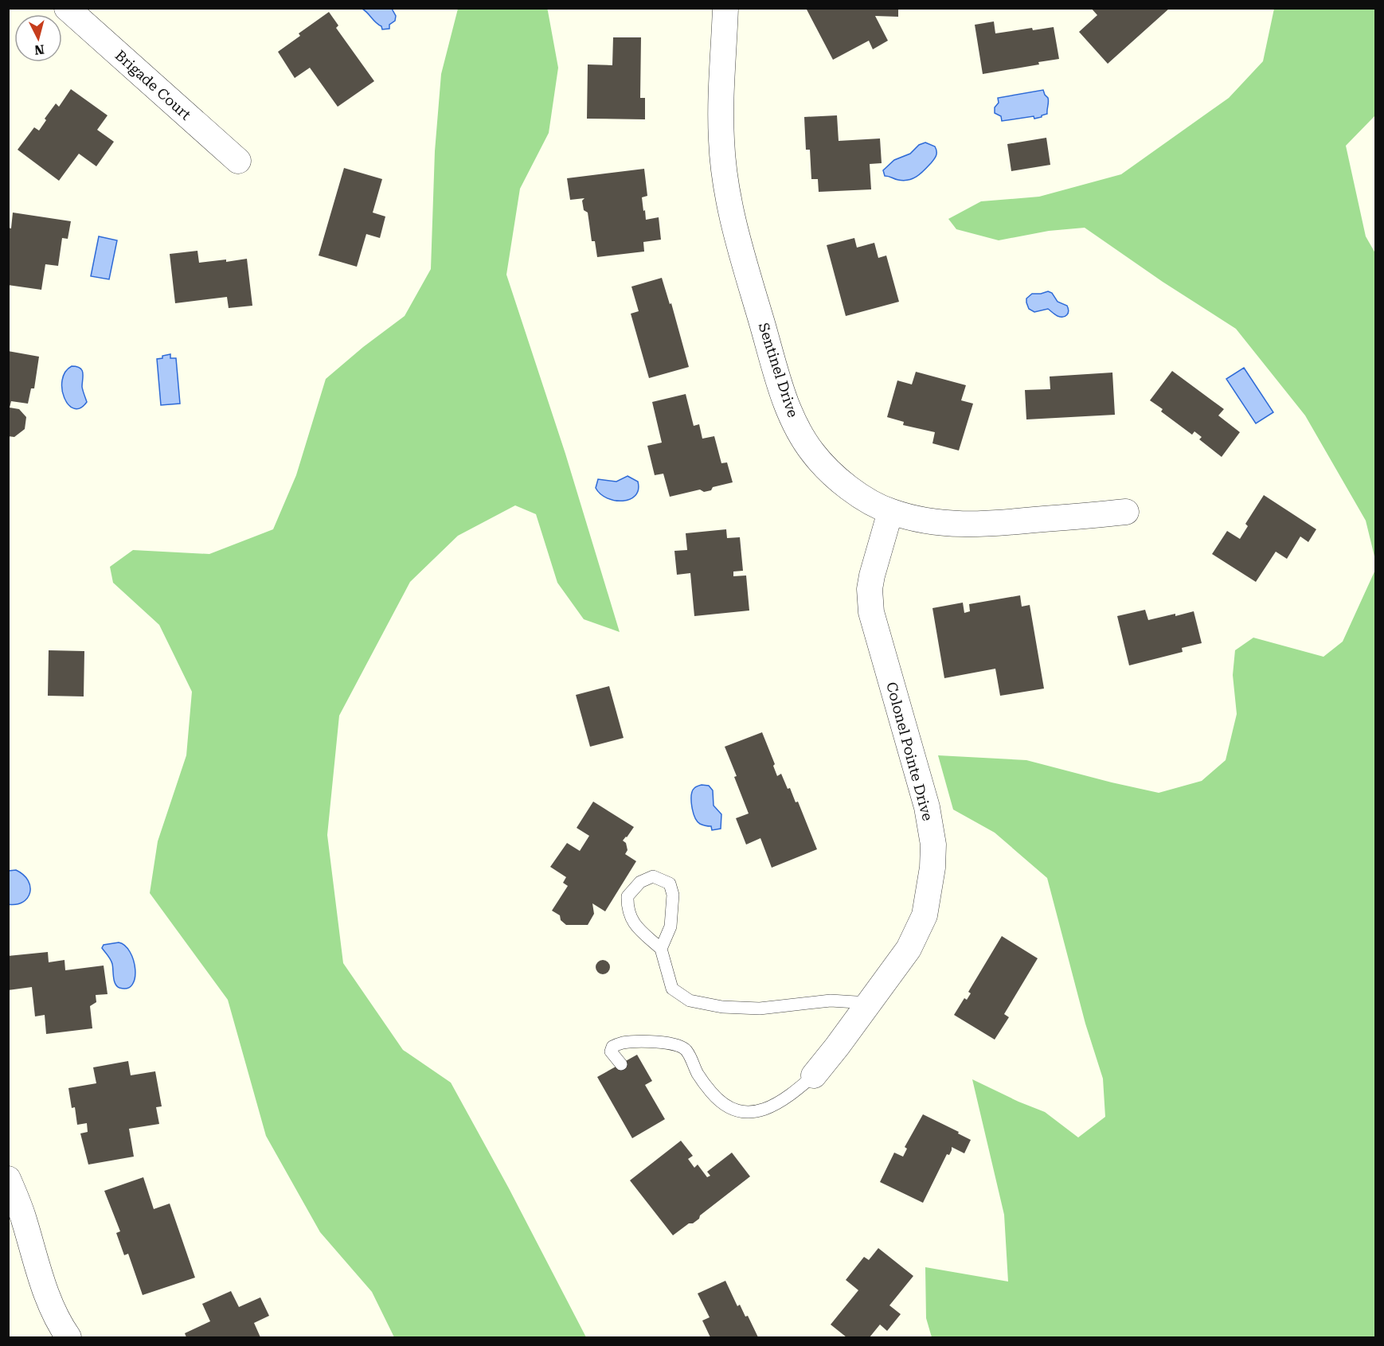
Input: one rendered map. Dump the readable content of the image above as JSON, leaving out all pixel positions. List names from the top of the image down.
{
  "streets": {
    "street": ["Brigade Court", "Sentinel Drive", "Colonel Pointe Drive"]
  },
  "crossings": [
    ["Sentinel Drive", "Colonel Pointe Drive"]
  ],
  "north": "bottom"
}
